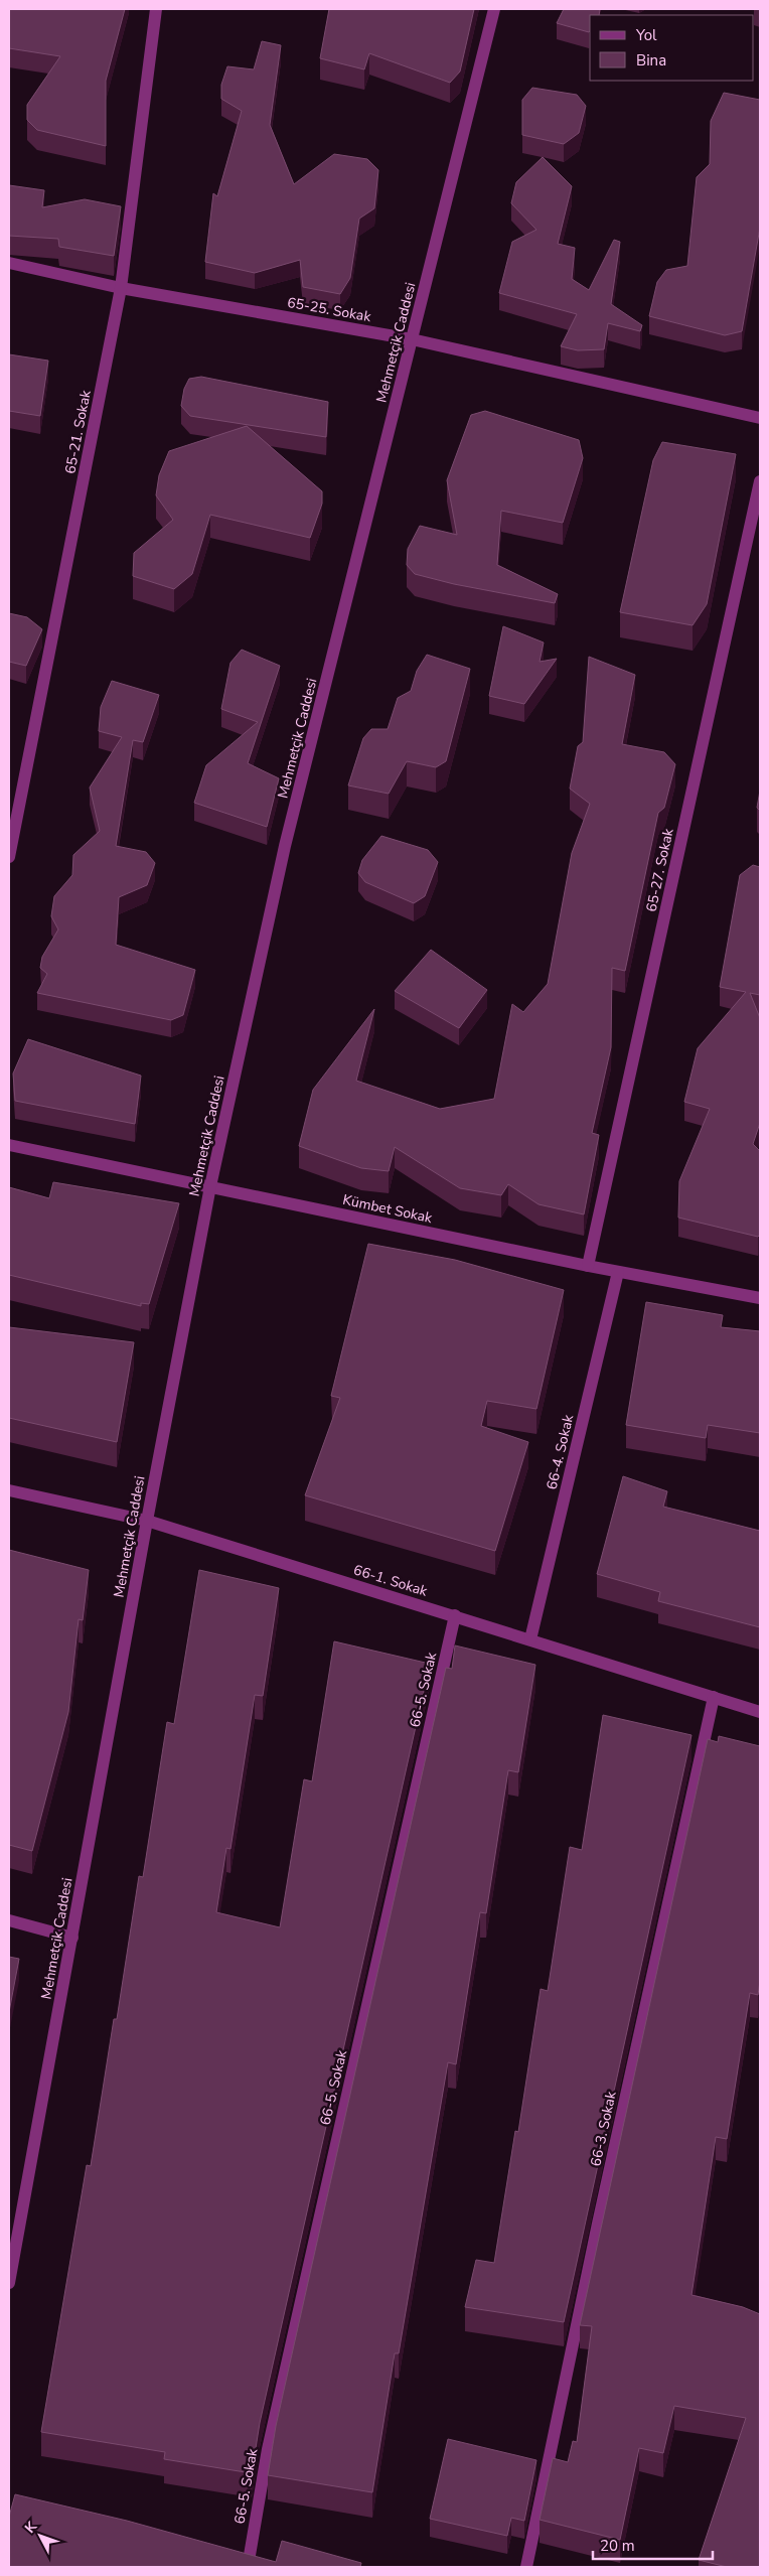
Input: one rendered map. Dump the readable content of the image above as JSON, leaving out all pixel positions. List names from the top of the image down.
{
  "streets": {
    "street": [
      "65-25. Sokak",
      "Mehmetçik Caddesi",
      "65-21. Sokak",
      "65-27. Sokak",
      "Kümbet Sokak",
      "66-4. Sokak",
      "66-1. Sokak",
      "66-5. Sokak",
      "66-3. Sokak"
    ]
  },
  "crossings": [
    ["65-25. Sokak", "Mehmetçik Caddesi"],
    ["65-25. Sokak", "65-21. Sokak"],
    ["Mehmetçik Caddesi", "Kümbet Sokak"],
    ["Mehmetçik Caddesi", "66-1. Sokak"],
    ["65-27. Sokak", "Kümbet Sokak"],
    ["Kümbet Sokak", "66-4. Sokak"],
    ["66-4. Sokak", "66-1. Sokak"],
    ["66-1. Sokak", "66-5. Sokak"],
    ["66-1. Sokak", "66-3. Sokak"]
  ],
  "legend": ["Yol", "Bina"],
  "scale_bar": "20 m",
  "north": "top left"
}
